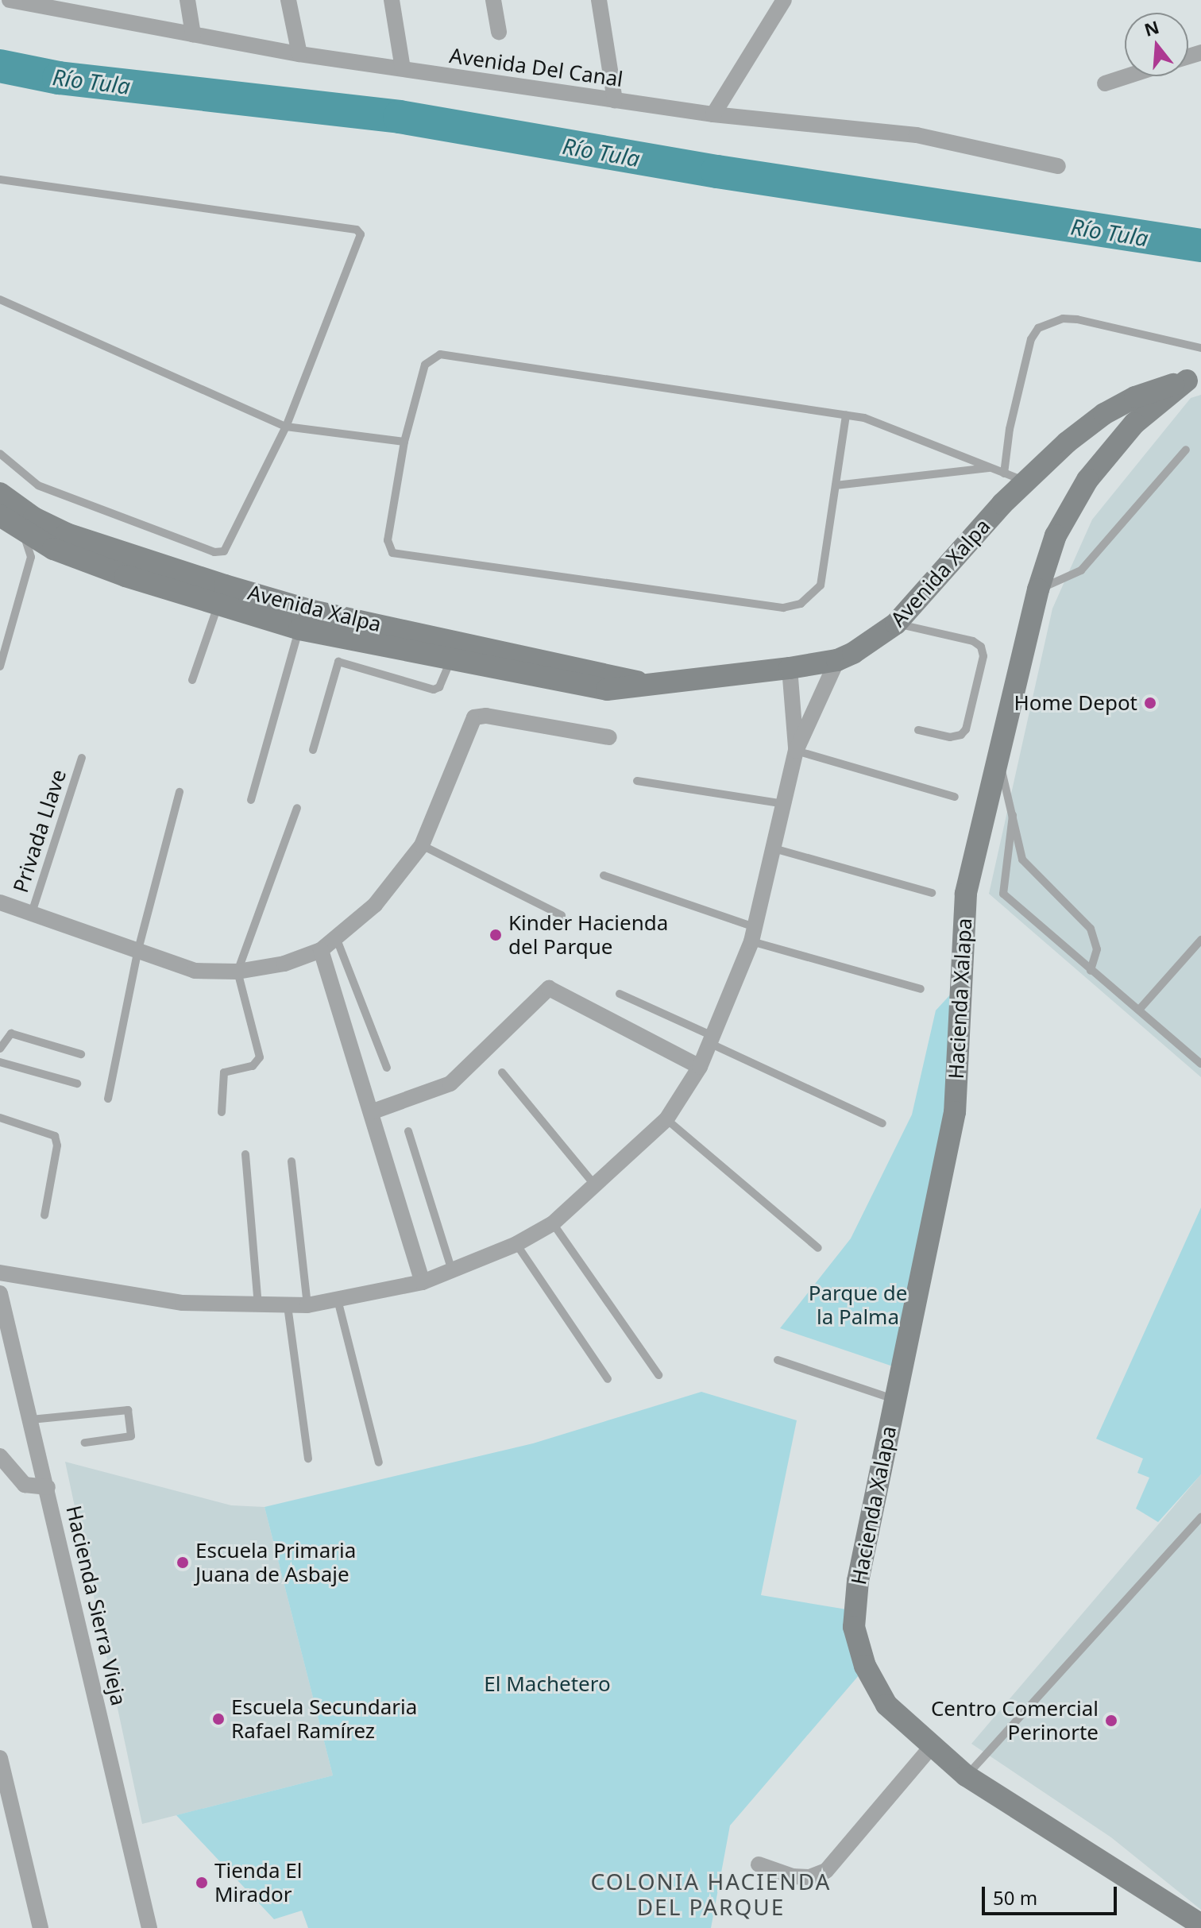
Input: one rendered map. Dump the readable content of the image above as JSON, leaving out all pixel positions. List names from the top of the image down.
{
  "streets": {
    "street": [
      "Avenida Del Canal",
      "Avenida Xalpa",
      "Hacienda Xalapa",
      "Hacienda Sierra Vieja"
    ],
    "lane": ["Privada Llave"]
  },
  "crossings": [
    ["Avenida Xalpa", "Hacienda Xalapa"]
  ],
  "districts": ["COLONIA HACIENDA DEL PARQUE"],
  "water": ["Río Tula"],
  "parks": ["Parque de la Palma", "El Machetero"],
  "places": [
    "Home Depot",
    "Kinder Hacienda del Parque",
    "Escuela Primaria Juana de Asbaje",
    "Escuela Secundaria Rafael Ramírez",
    "Centro Comercial Perinorte",
    "Tienda El Mirador"
  ],
  "scale_bar": "50 m",
  "north": "top"
}
